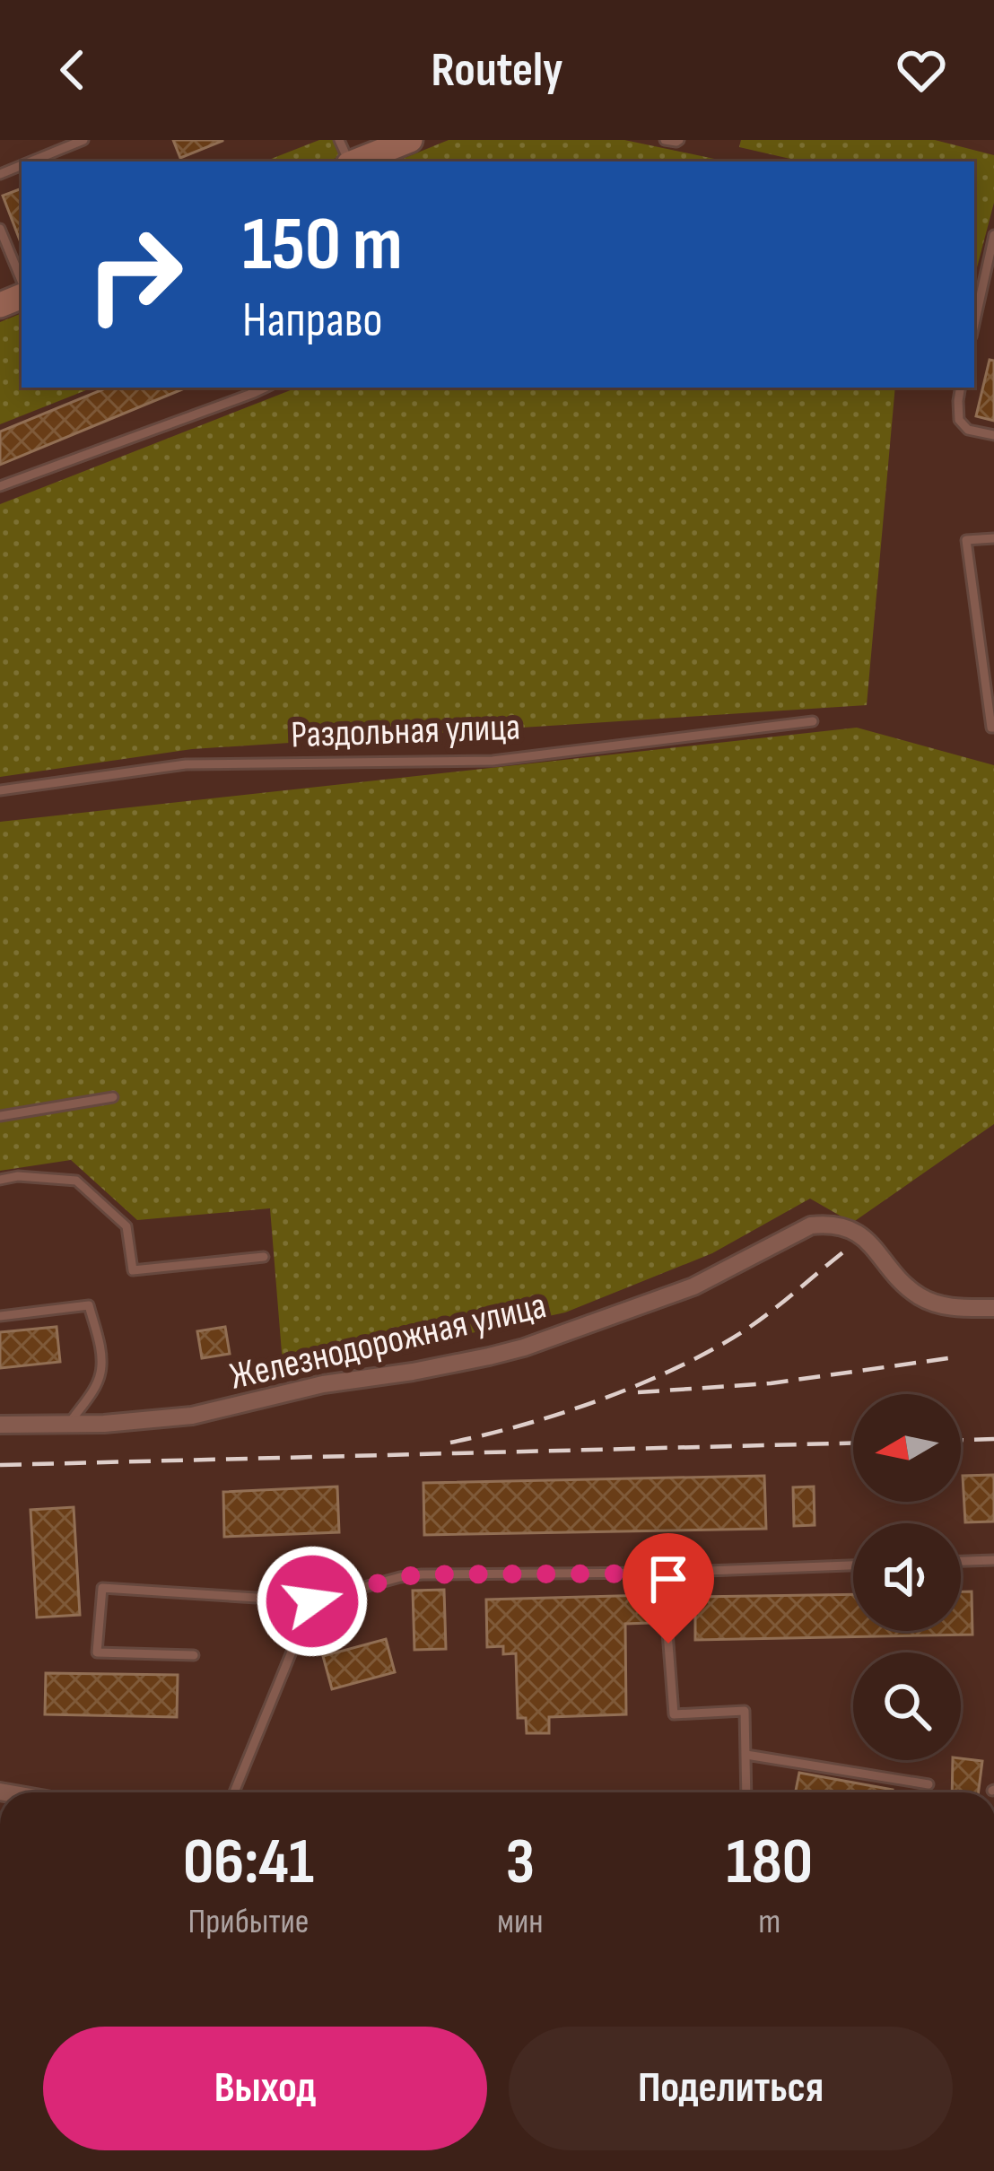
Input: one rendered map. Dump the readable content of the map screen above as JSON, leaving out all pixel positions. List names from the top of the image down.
{
  "streets": {
    "street": ["Железнодорожная улица"],
    "lane": ["Раздольная улица"]
  },
  "north": "left",
  "page": {
    "header": "Routely",
    "turn": ["150 m", "Направо"],
    "eta": [
      "06:41",
      "Прибытие",
      "3",
      "мин",
      "180",
      "m"
    ],
    "buttons": ["Выход", "Поделиться"]
  }
}
